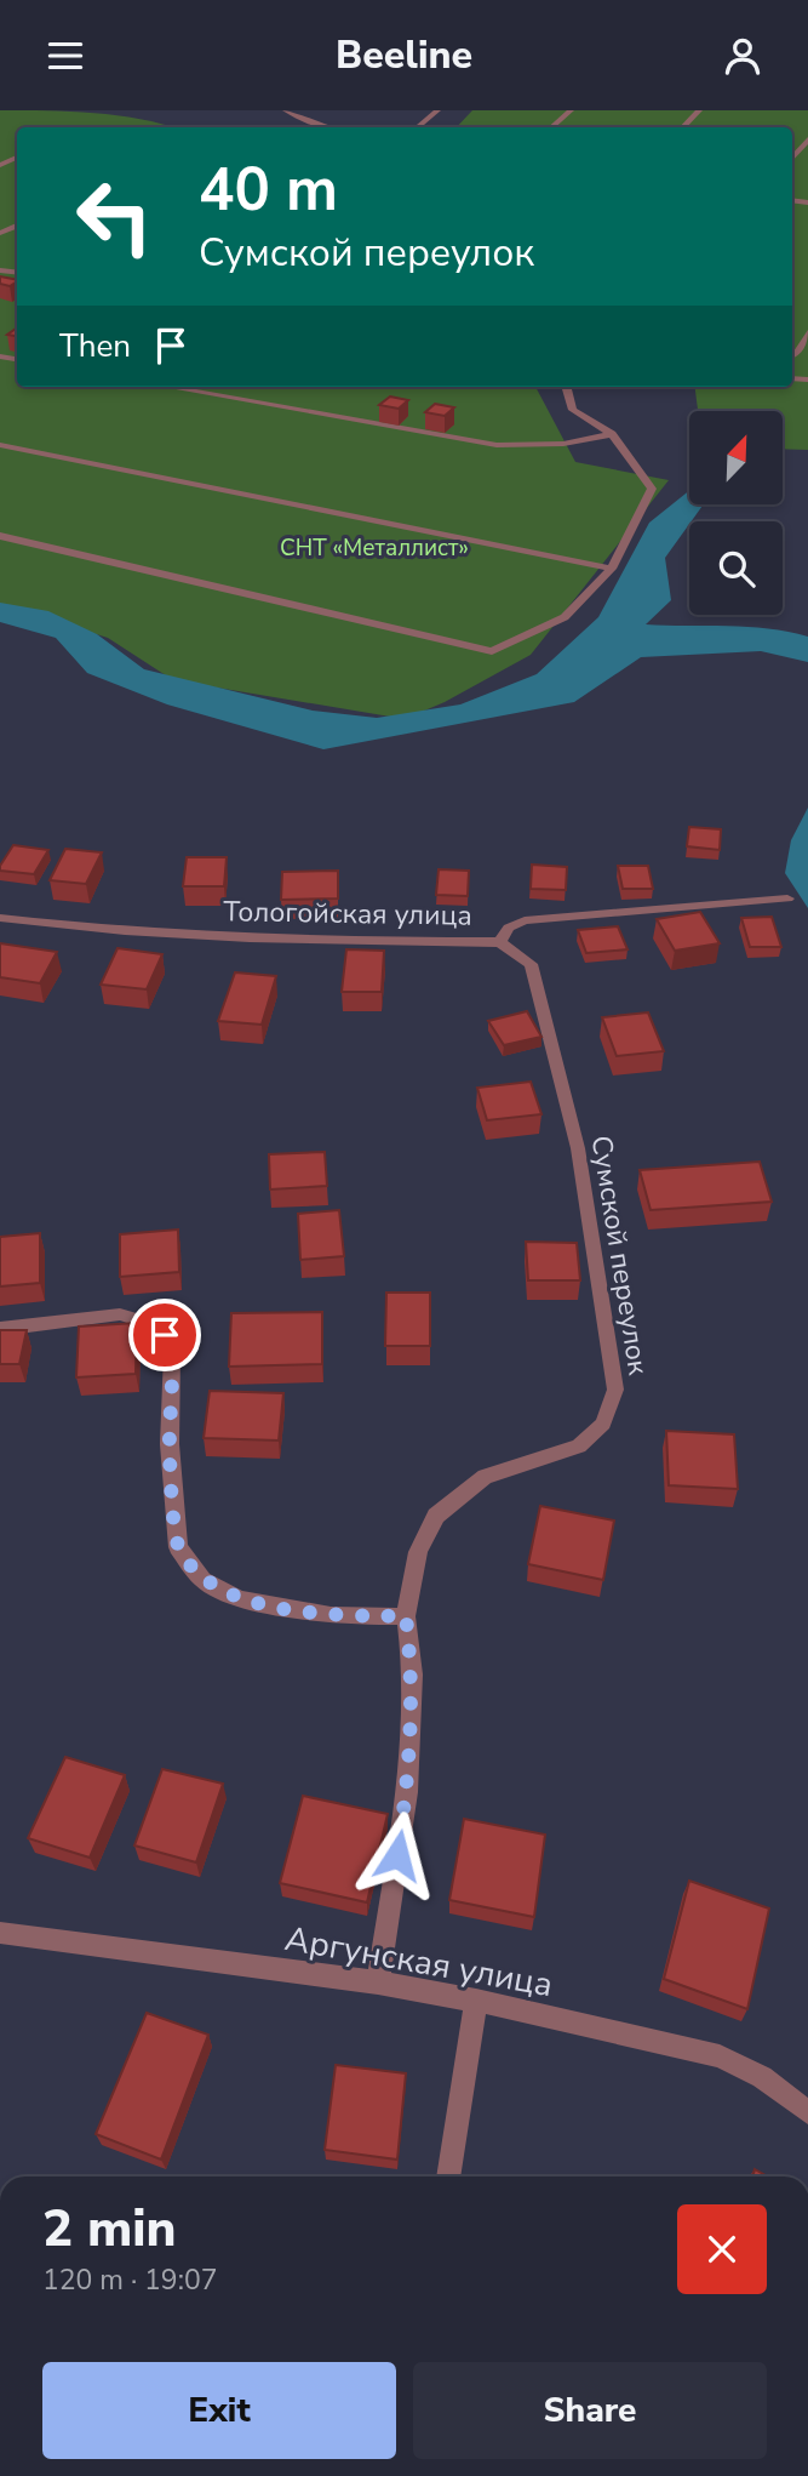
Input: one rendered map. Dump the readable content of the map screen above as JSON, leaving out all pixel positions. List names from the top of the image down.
{
  "streets": {
    "street": ["Тологойская улица", "Сумской переулок", "Аргунская улица"]
  },
  "crossings": [
    ["Тологойская улица", "Сумской переулок"],
    ["Сумской переулок", "Аргунская улица"]
  ],
  "parks": ["СНТ «Металлист»"],
  "north": "top right",
  "page": {
    "header": "Beeline",
    "turn": ["40 m", "Сумской переулок"],
    "then": "Then",
    "heading": ["2 min", "120 m · 19:07"],
    "buttons": ["Exit", "Share"]
  }
}
